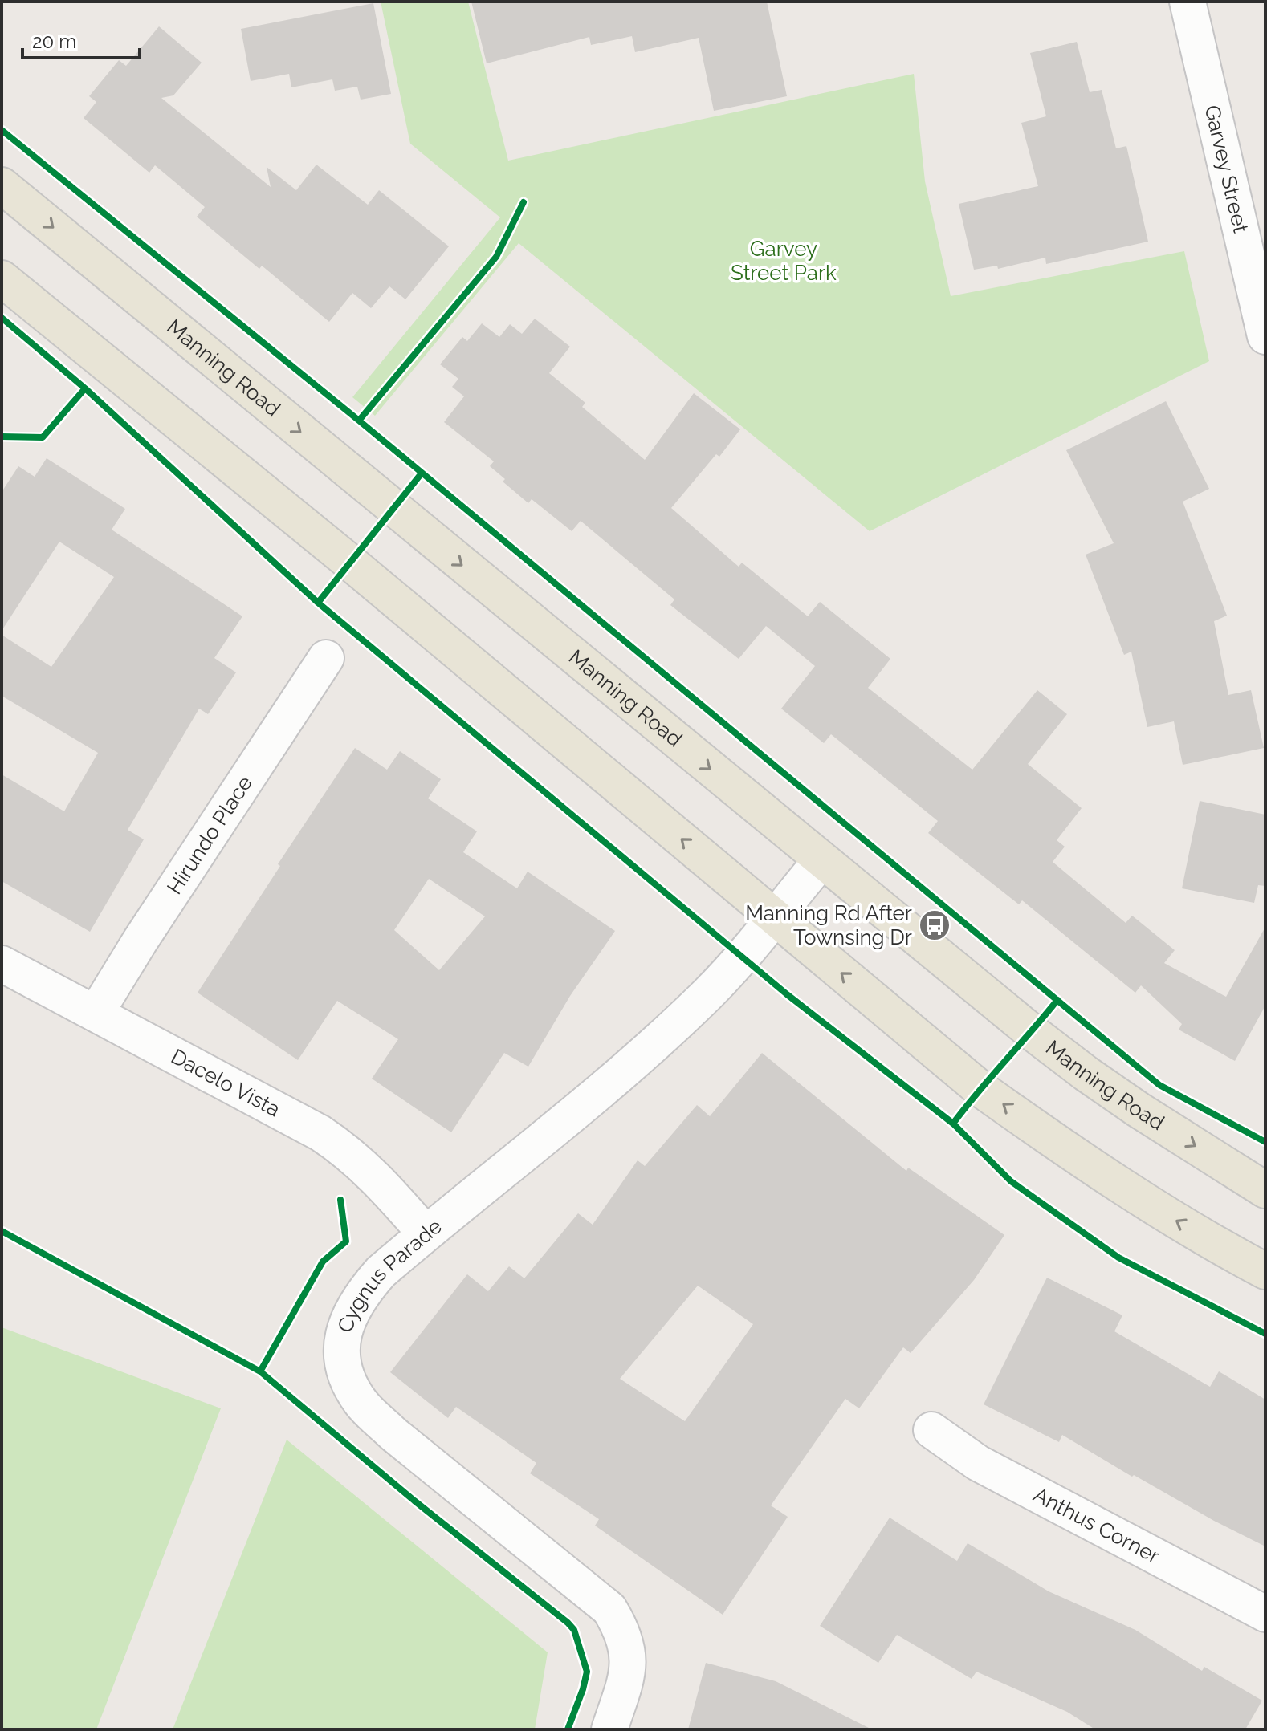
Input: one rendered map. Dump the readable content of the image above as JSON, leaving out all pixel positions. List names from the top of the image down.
{
  "streets": {
    "main road": ["Manning Road"],
    "street": [
      "Garvey Street",
      "Hirundo Place",
      "Dacelo Vista",
      "Cygnus Parade",
      "Anthus Corner"
    ]
  },
  "crossings": [
    ["Manning Road", "Cygnus Parade"],
    ["Hirundo Place", "Dacelo Vista"],
    ["Dacelo Vista", "Cygnus Parade"]
  ],
  "parks": ["Garvey Street Park"],
  "places": {
    "bus stop": ["Manning Rd After Townsing Dr"]
  },
  "scale_bar": "20 m"
}
